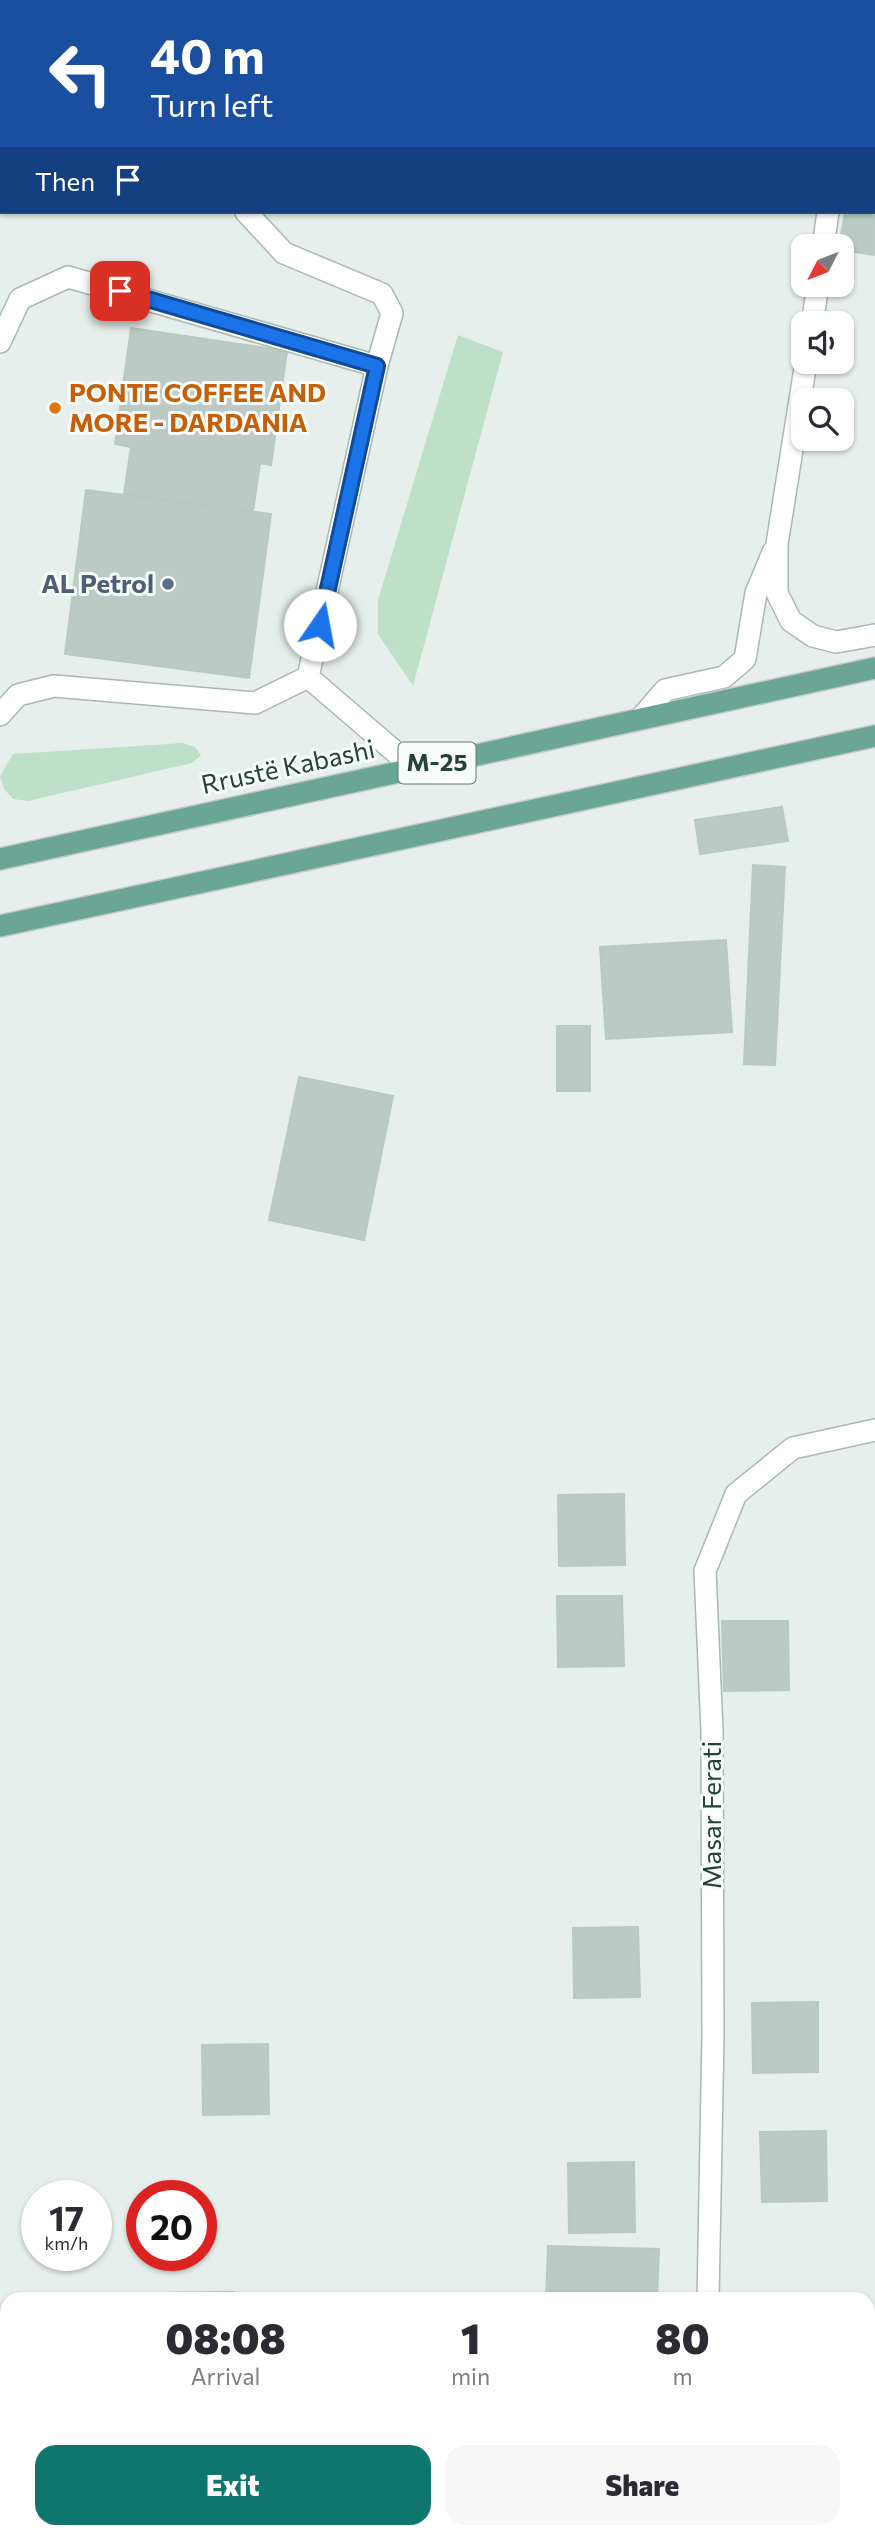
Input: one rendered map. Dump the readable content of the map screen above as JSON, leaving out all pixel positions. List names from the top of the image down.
{
  "streets": {
    "main road": ["M-25", "Rrustë Kabashi"],
    "street": ["Masar Ferati"]
  },
  "places": ["PONTE COFFEE AND MORE - DARDANIA", "AL Petrol"],
  "north": "bottom left",
  "page": {
    "turn": ["40 m", "Turn left"],
    "then": "Then",
    "speed": "17 km/h",
    "limit": "20",
    "eta": [
      "08:08",
      "Arrival",
      "1",
      "min",
      "80",
      "m"
    ],
    "buttons": ["Exit", "Share"]
  }
}
